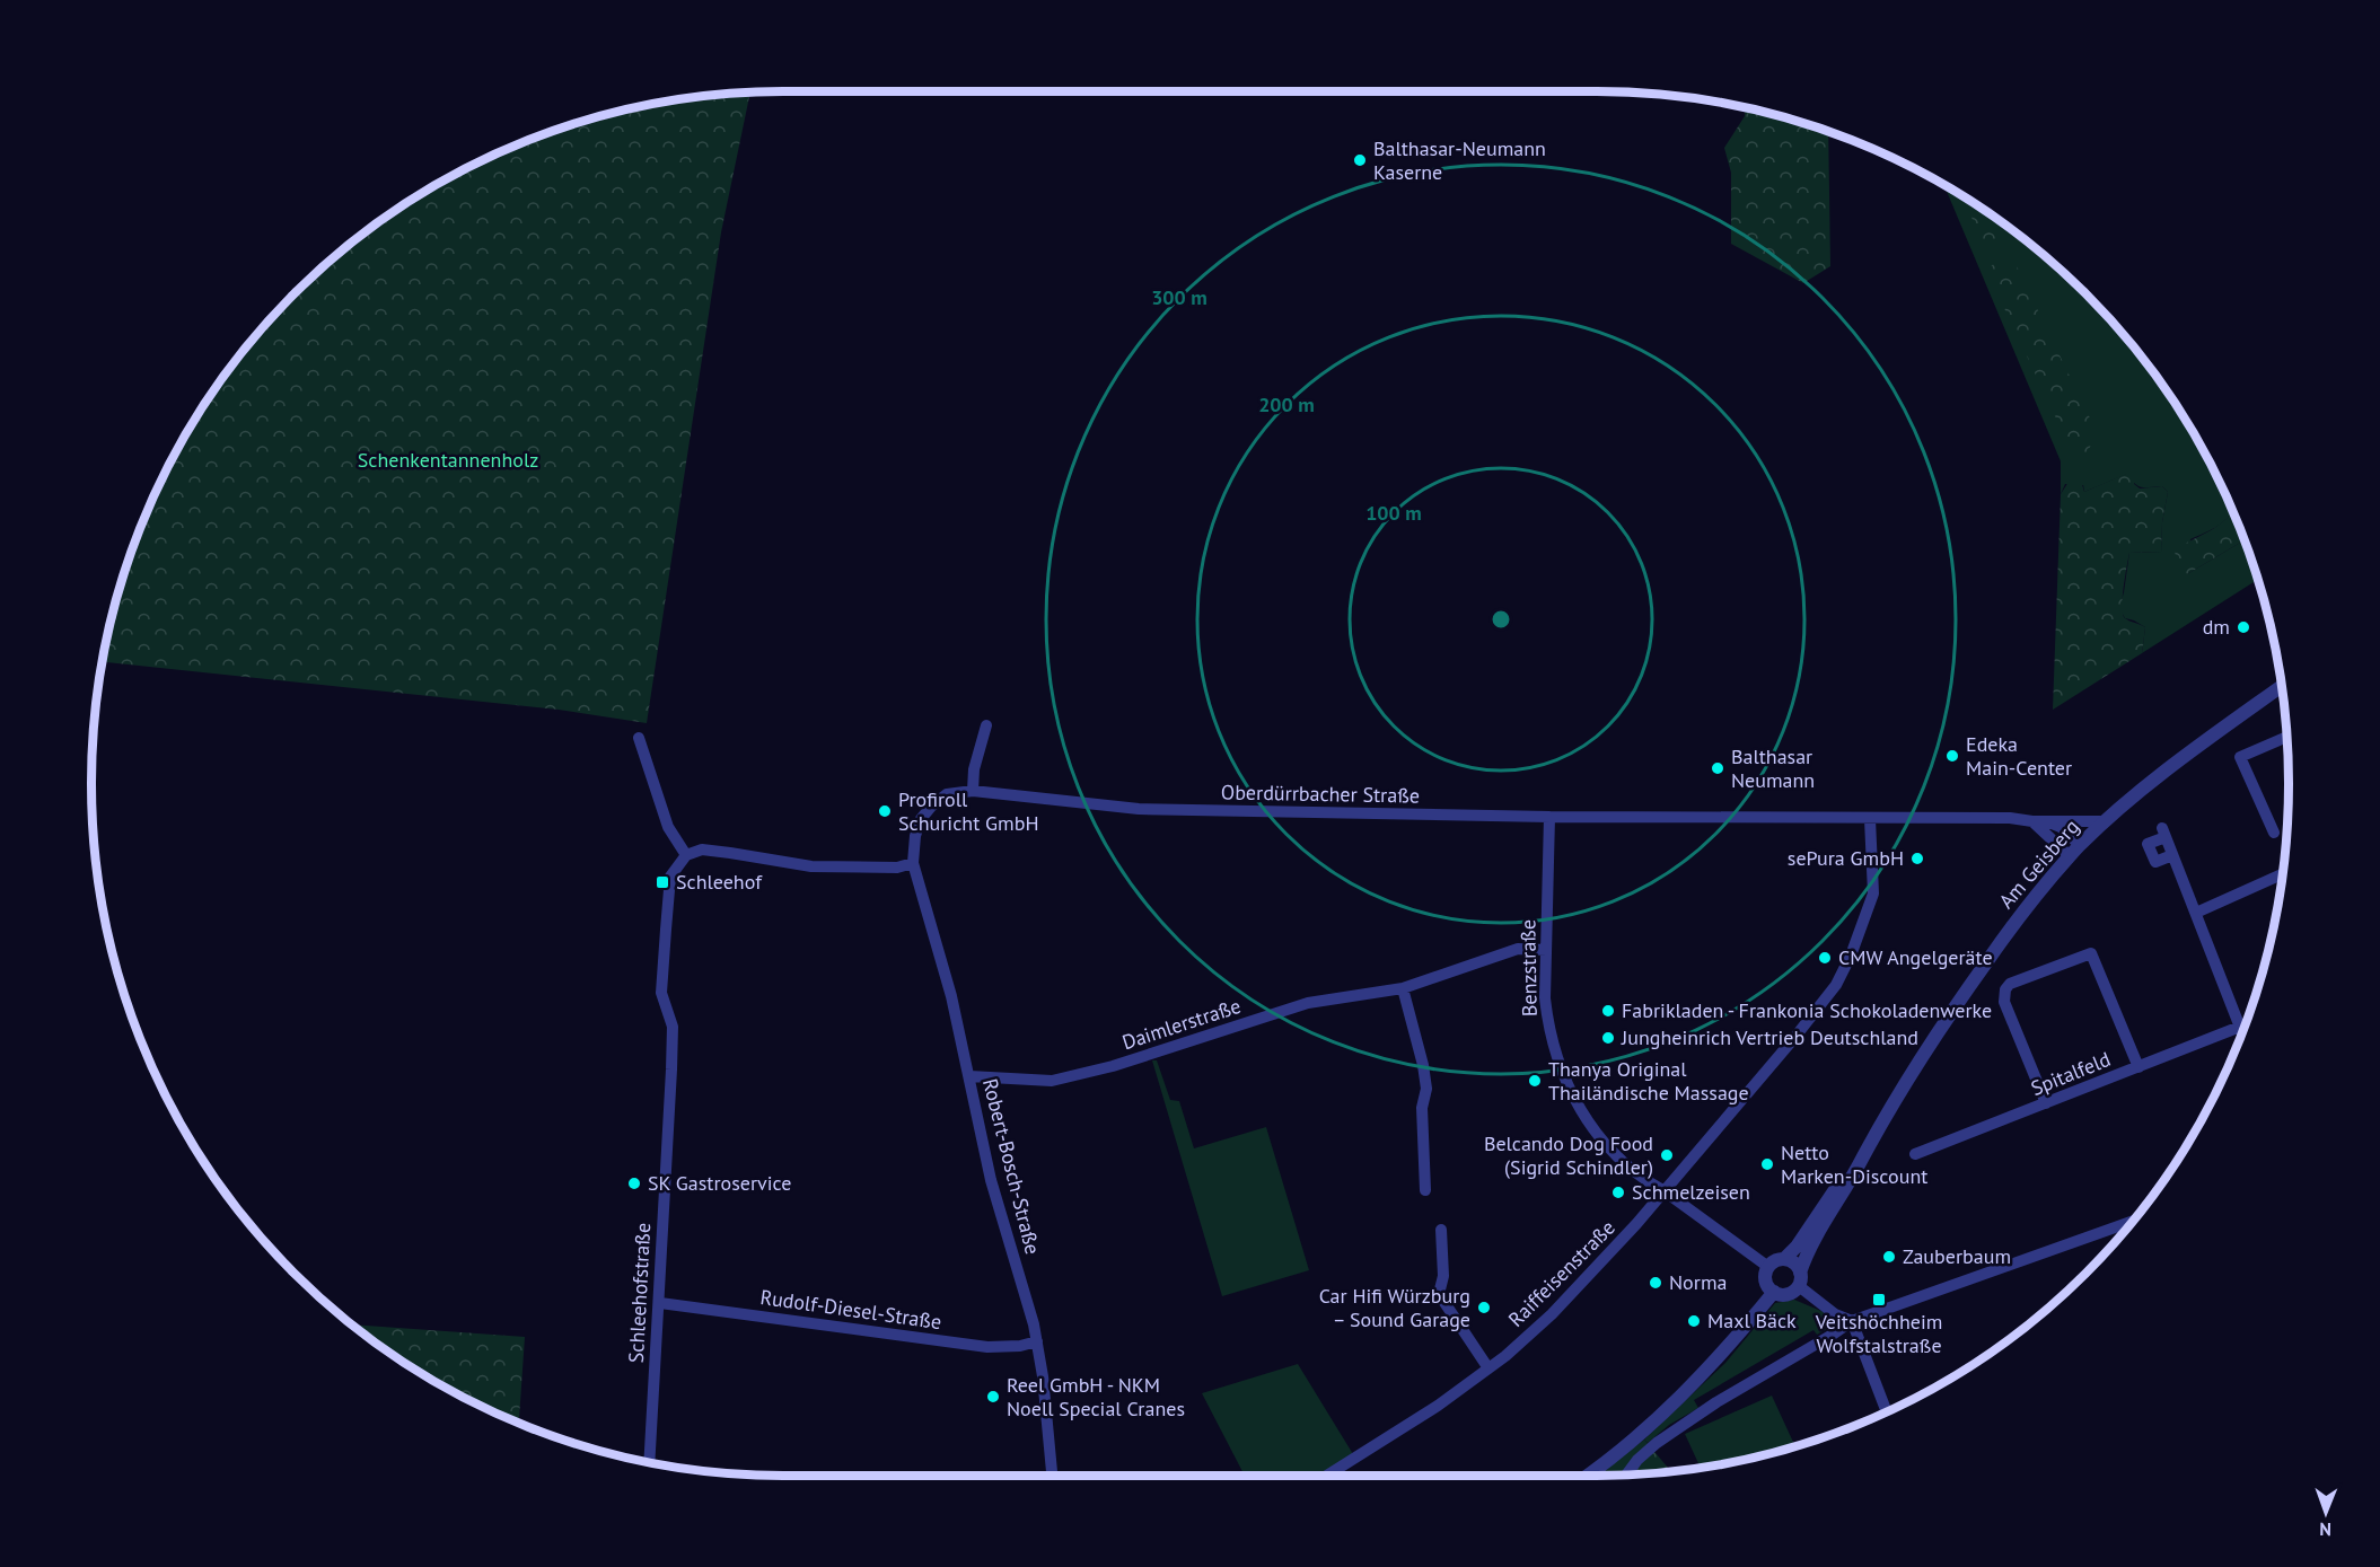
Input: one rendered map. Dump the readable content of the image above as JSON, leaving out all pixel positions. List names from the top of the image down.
{
  "streets": {
    "street": [
      "Oberdürrbacher Straße",
      "Am Geisberg",
      "Benzstraße",
      "Daimlerstraße",
      "Spitalfeld",
      "Robert-Bosch-Straße",
      "Raiffeisenstraße",
      "Schleehofstraße",
      "Rudolf-Diesel-Straße"
    ]
  },
  "crossings": [
    ["Oberdürrbacher Straße", "Am Geisberg"],
    ["Oberdürrbacher Straße", "Benzstraße"],
    ["Oberdürrbacher Straße", "Robert-Bosch-Straße"],
    ["Oberdürrbacher Straße", "Raiffeisenstraße"],
    ["Am Geisberg", "Benzstraße"],
    ["Benzstraße", "Daimlerstraße"],
    ["Benzstraße", "Raiffeisenstraße"],
    ["Daimlerstraße", "Robert-Bosch-Straße"],
    ["Robert-Bosch-Straße", "Rudolf-Diesel-Straße"],
    ["Schleehofstraße", "Rudolf-Diesel-Straße"]
  ],
  "parks": ["Schenkentannenholz"],
  "places": {
    "other": [
      "Balthasar-Neumann Kaserne",
      "dm",
      "Edeka Main-Center",
      "Balthasar Neumann",
      "Profiroll Schuricht GmbH",
      "sePura GmbH",
      "CMW Angelgeräte",
      "Fabrikladen - Frankonia Schokoladenwerke",
      "Jungheinrich Vertrieb Deutschland",
      "Thanya Original Thailändische Massage",
      "Belcando Dog Food (Sigrid Schindler)",
      "Netto Marken-Discount",
      "SK Gastroservice",
      "Schmelzeisen",
      "Zauberbaum",
      "Norma",
      "Car Hifi Würzburg – Sound Garage",
      "Maxl Bäck",
      "Reel GmbH - NKM Noell Special Cranes"
    ],
    "transit": ["Schleehof", "Veitshöchheim Wolfstalstraße"]
  },
  "north": "bottom",
  "rings": ["300 m", "200 m", "100 m"]
}
